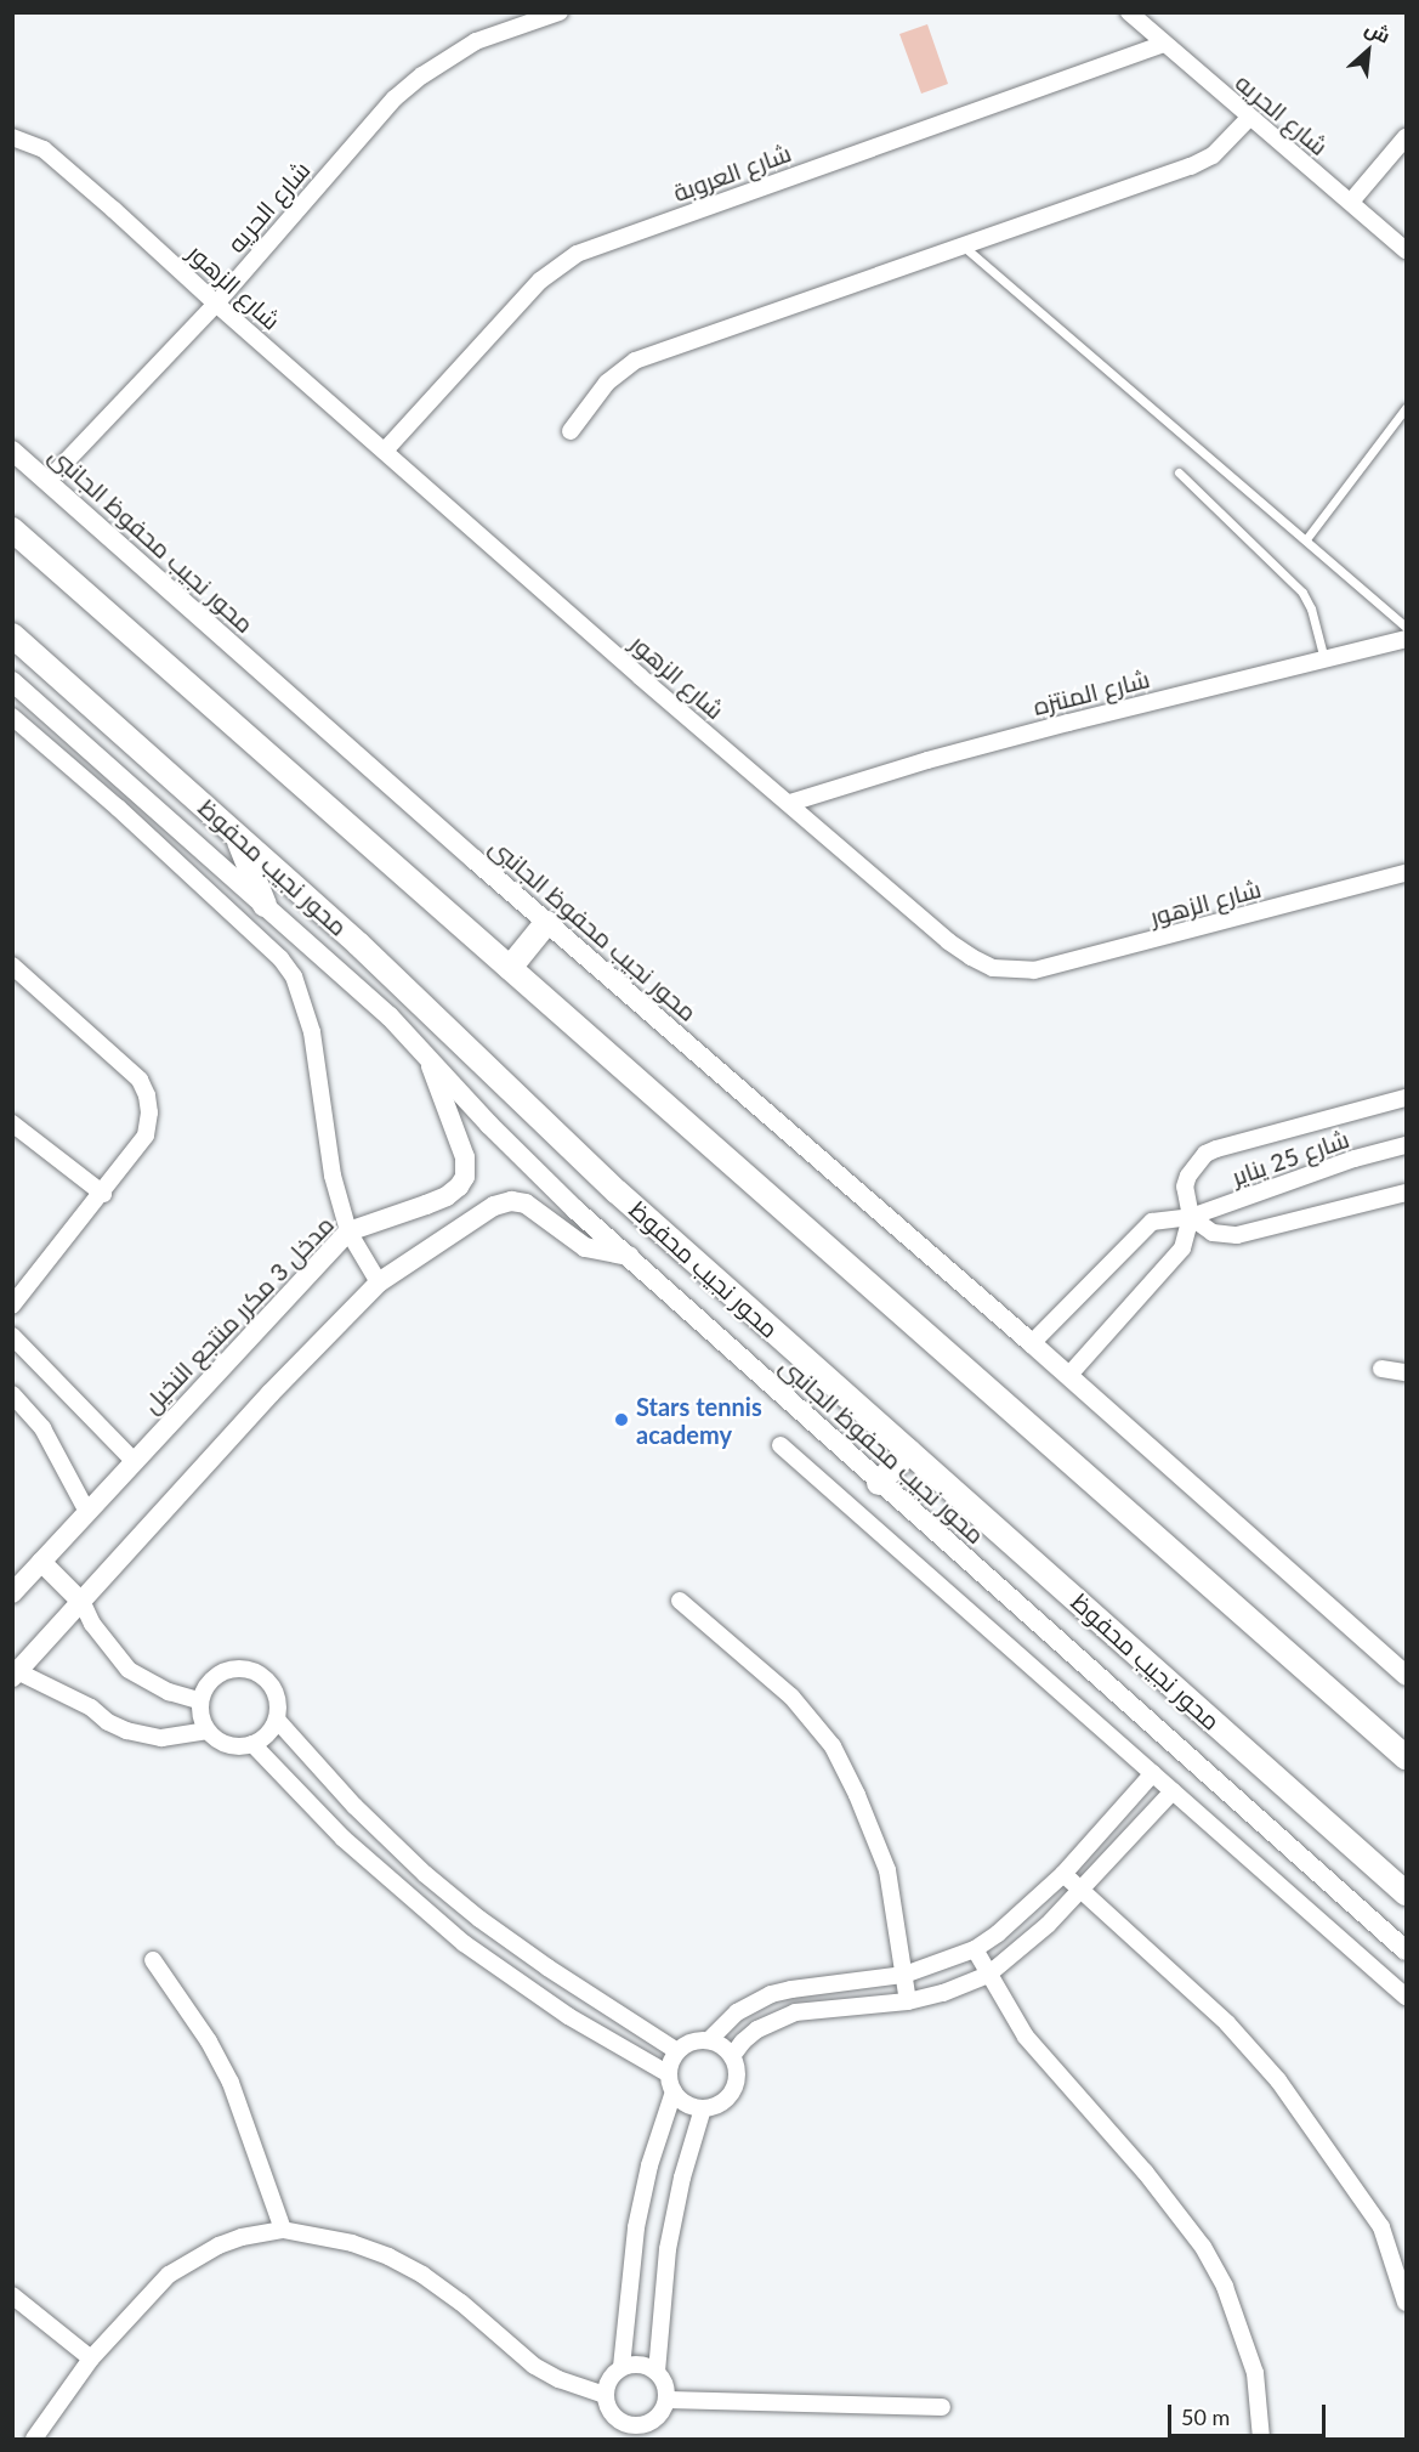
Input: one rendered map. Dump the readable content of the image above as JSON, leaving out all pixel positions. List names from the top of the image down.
{
  "streets": {
    "main road": ["محور نجيب محفوظ"],
    "street": [
      "شارع الحريه",
      "شارع العروبة",
      "شارع الزهور",
      "محور نجيب محفوظ الجانبى",
      "شارع المنتزه",
      "شارع 25 يناير",
      "مدخل 3 مكرر منتجع النخيل"
    ]
  },
  "crossings": [
    ["شارع الحريه", "شارع العروبة"],
    ["شارع الحريه", "شارع الزهور"],
    ["شارع الحريه", "محور نجيب محفوظ الجانبى"],
    ["شارع العروبة", "شارع الزهور"],
    ["شارع الزهور", "شارع المنتزه"],
    ["محور نجيب محفوظ الجانبى", "شارع 25 يناير"],
    ["محور نجيب محفوظ الجانبى", "مدخل 3 مكرر منتجع النخيل"]
  ],
  "places": ["Stars tennis academy"],
  "scale_bar": "50 m",
  "north": "top right"
}
